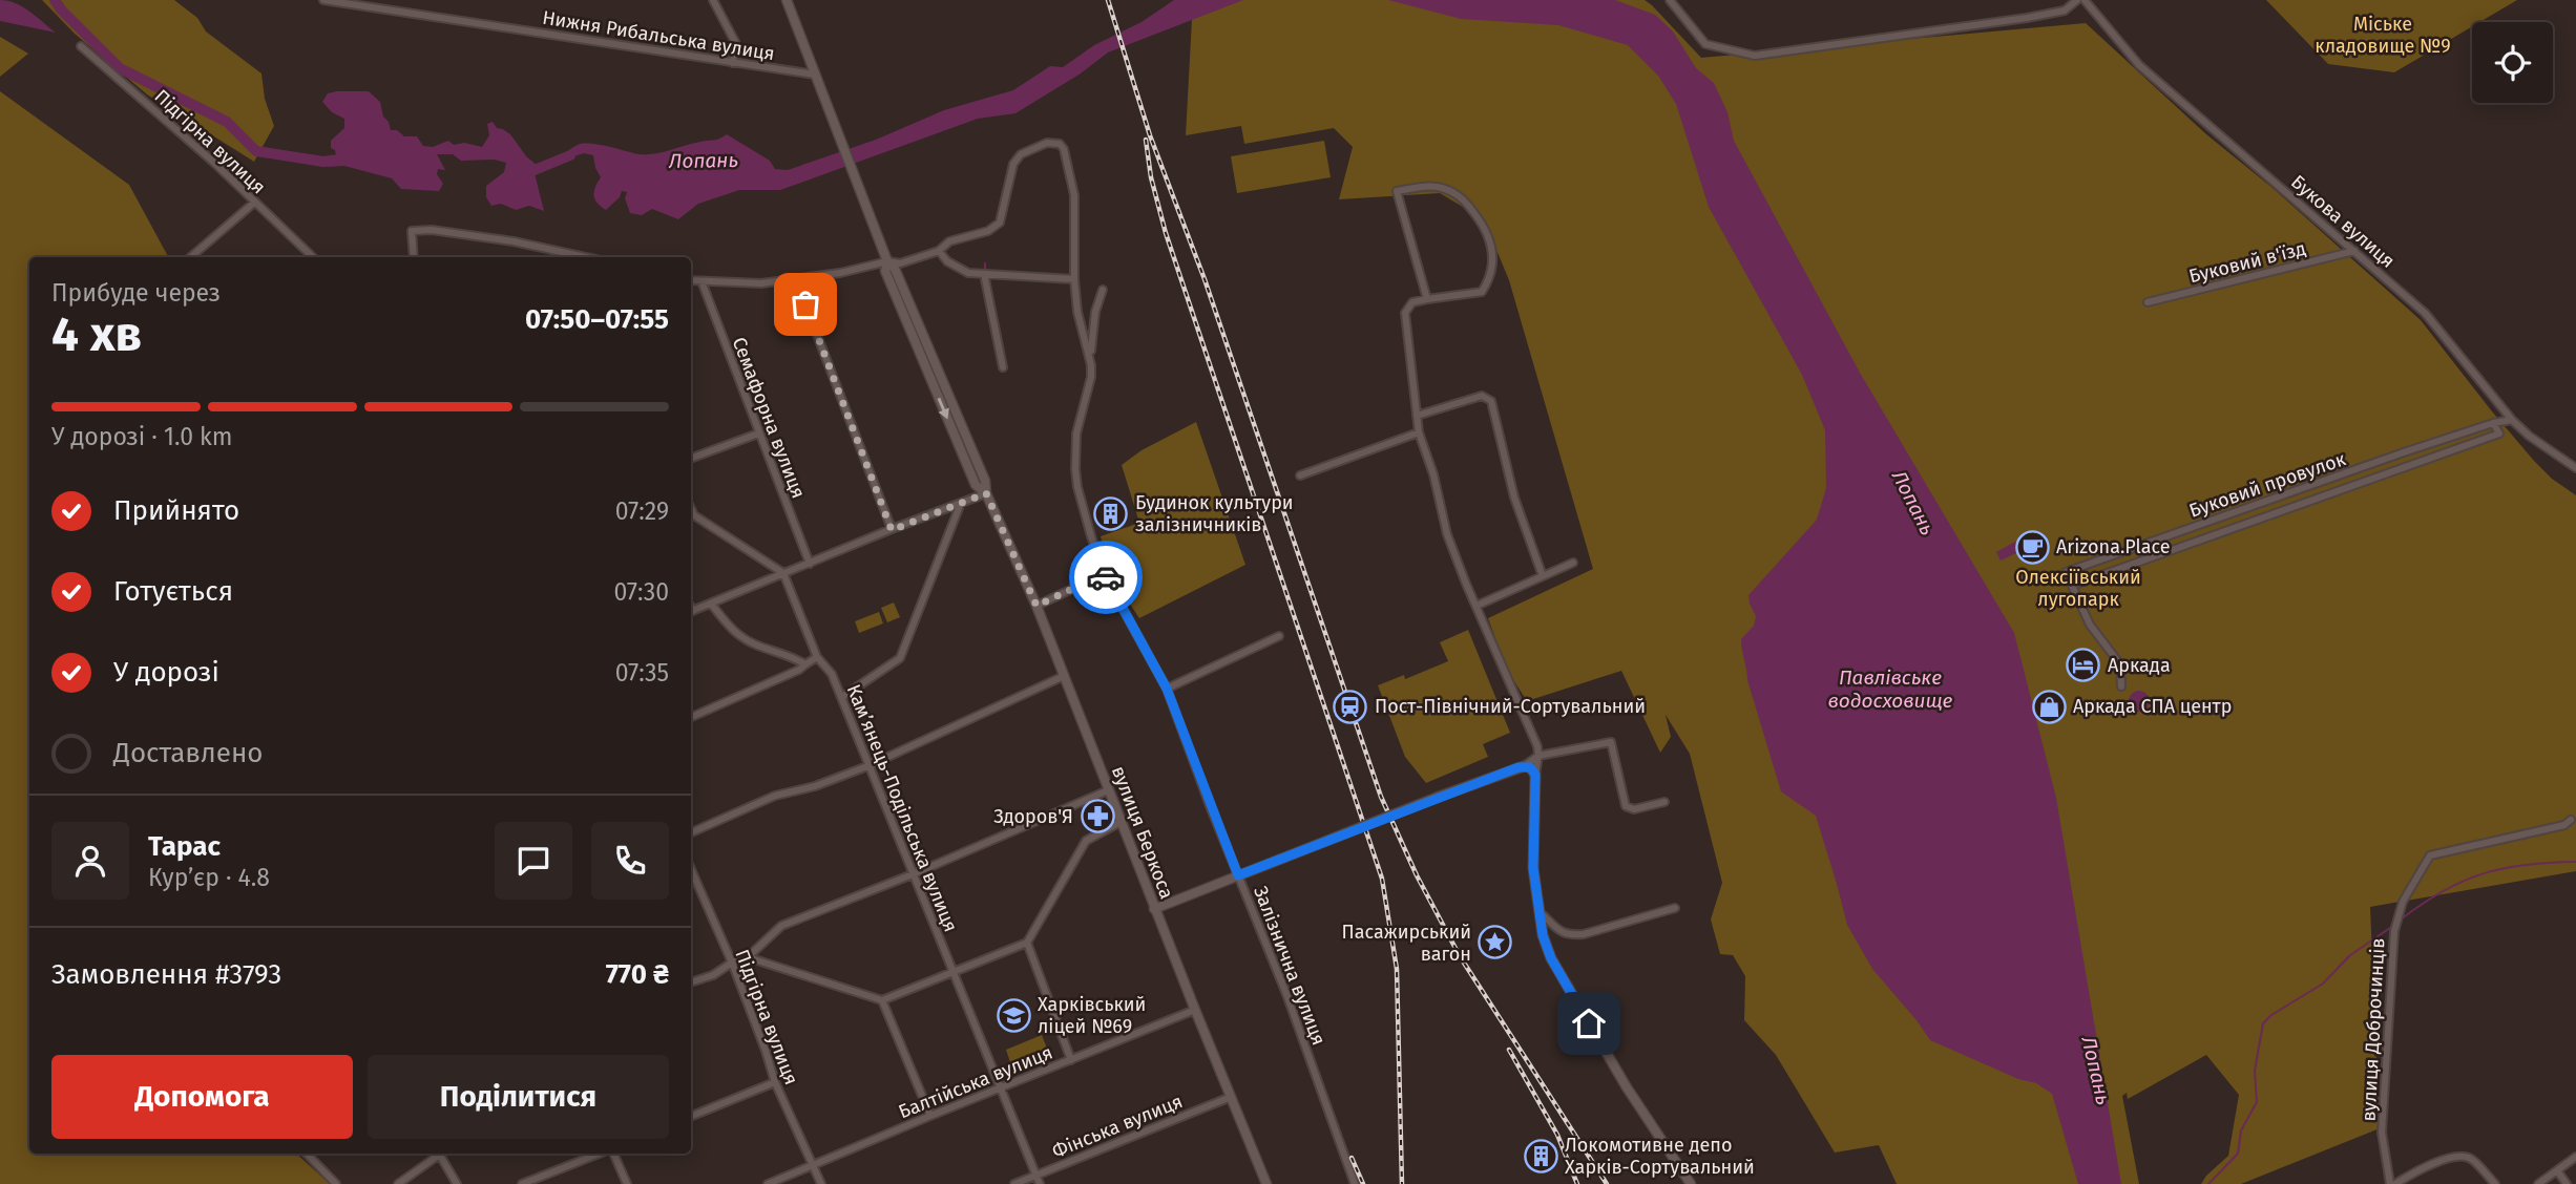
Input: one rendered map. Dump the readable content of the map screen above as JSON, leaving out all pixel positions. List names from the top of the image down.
{
  "streets": {
    "street": [
      "Нижня Рибальська вулиця",
      "Підгірна вулиця",
      "Букова вулиця",
      "Буковий в'їзд",
      "Семафорна вулиця",
      "Буковий провулок",
      "Кам’янець-Подільська вулиця",
      "вулиця Беркоса",
      "Залізнична вулиця",
      "вулиця Доброчинців",
      "Балтійська вулиця",
      "Фінська вулиця"
    ]
  },
  "crossings": [
    ["Нижня Рибальська вулиця", "вулиця Беркоса"],
    ["Підгірна вулиця", "Балтійська вулиця"],
    ["Букова вулиця", "Буковий в'їзд"],
    ["Букова вулиця", "Буковий провулок"],
    ["Кам’янець-Подільська вулиця", "Балтійська вулиця"],
    ["Кам’янець-Подільська вулиця", "Фінська вулиця"],
    ["вулиця Беркоса", "Балтійська вулиця"],
    ["вулиця Беркоса", "Фінська вулиця"]
  ],
  "water": ["Лопань", "Павлівське водосховище"],
  "parks": ["Міське кладовище №9", "Олексіївський лугопарк"],
  "places": {
    "building": ["Будинок культури залізничників", "Локомотивне депо Харків-Сортувальний"],
    "cafe": ["Arizona.Place"],
    "hotel": ["Аркада"],
    "station": ["Пост-Північний-Сортувальний"],
    "shop": ["Аркада СПА центр"],
    "pharmacy": ["Здоров'Я"],
    "place": ["Пасажирський вагон"],
    "school or university": ["Харківський ліцей №69"]
  },
  "page": {
    "heading": ["4 хв", "Прибуде через", "07:50–07:55"],
    "panel": [
      "Тарас",
      "Кур’єр · 4.8",
      "Замовлення #3793",
      "770 ₴"
    ],
    "bar": "У дорозі · 1.0 km",
    "list": [
      ["Прийнято", "07:29"],
      ["Готується", "07:30"],
      ["У дорозі", "07:35"],
      "Доставлено"
    ],
    "buttons": ["Допомога", "Поділитися"]
  }
}
